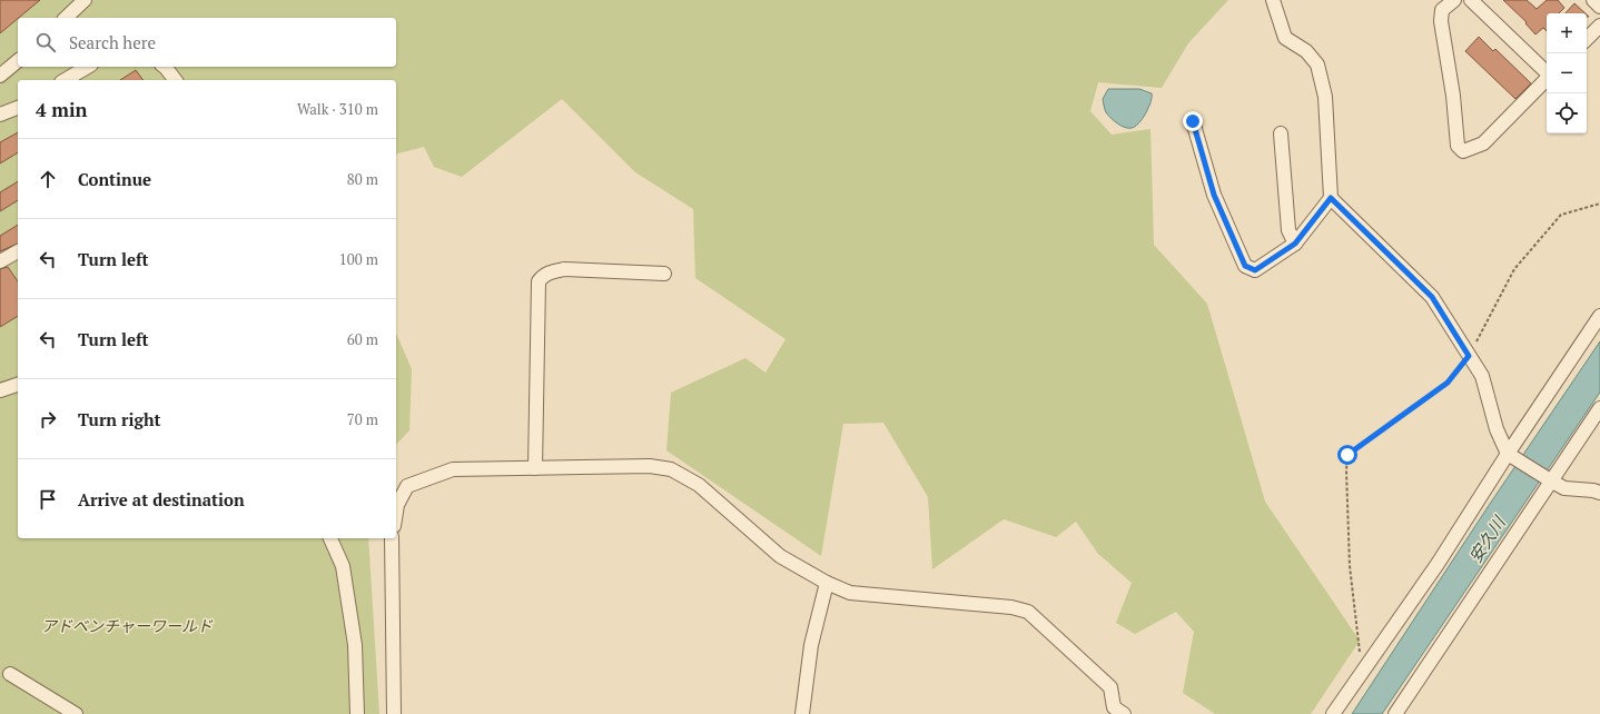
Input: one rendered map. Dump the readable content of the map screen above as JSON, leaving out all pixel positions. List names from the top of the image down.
{
  "water": ["安久川"],
  "parks": ["アドベンチャーワールド"],
  "page": {
    "map_buttons": ["+", "−"],
    "search": "Search here",
    "heading": ["4 min", "Walk · 310 m"],
    "list": [
      ["Continue", "80 m"],
      ["Turn left", "100 m"],
      ["Turn left", "60 m"],
      ["Turn right", "70 m"],
      "Arrive at destination"
    ]
  }
}
